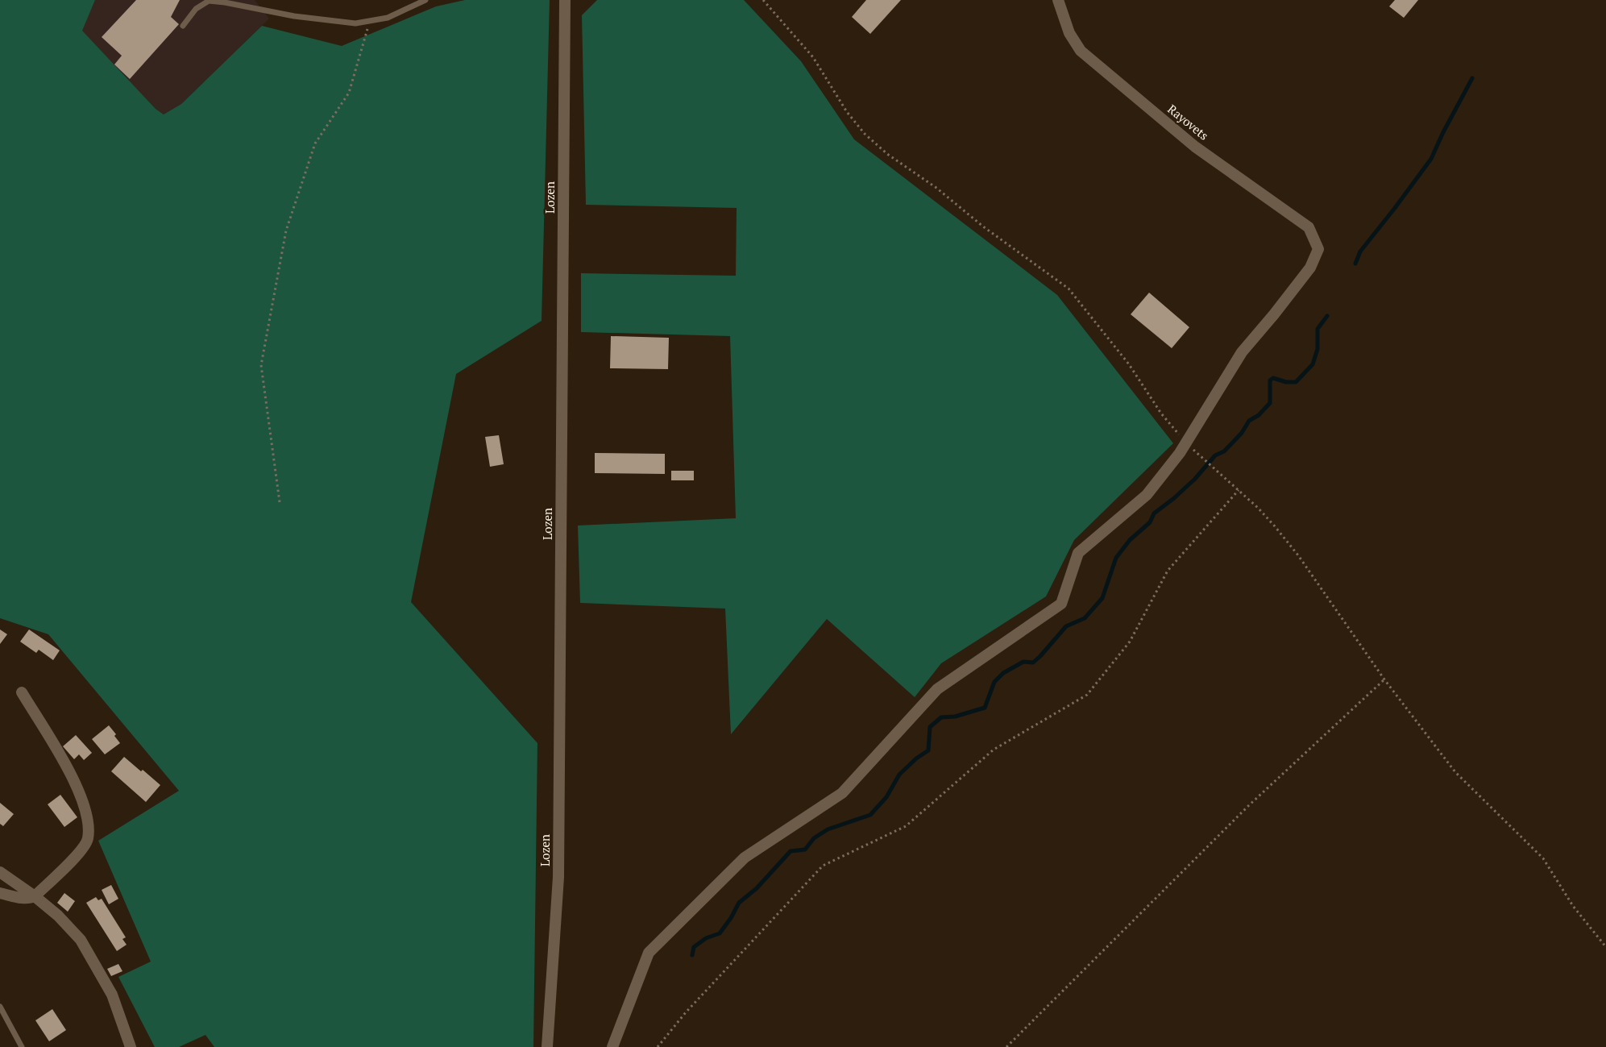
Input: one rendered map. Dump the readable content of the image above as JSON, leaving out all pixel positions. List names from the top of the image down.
{
  "streets": {
    "street": ["Rayovets", "Lozen"]
  }
}
